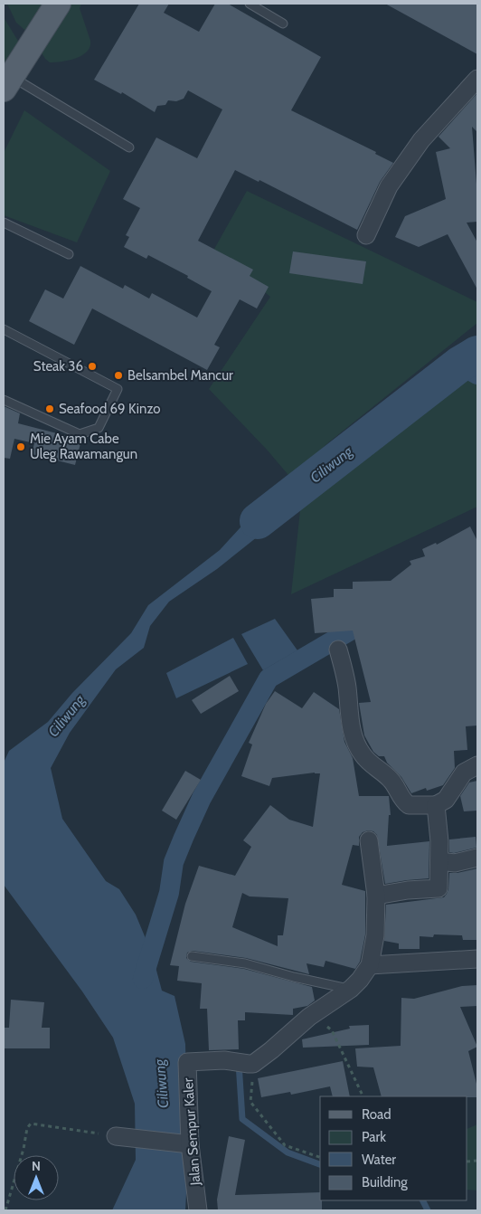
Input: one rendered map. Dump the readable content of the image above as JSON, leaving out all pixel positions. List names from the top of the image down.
{
  "streets": {
    "street": ["Jalan Sempur Kaler"]
  },
  "water": ["Ciliwung"],
  "places": [
    "Steak 36",
    "Belsambel Mancur",
    "Seafood 69 Kinzo",
    "Mie Ayam Cabe Uleg Rawamangun"
  ],
  "legend": [
    "Road",
    "Park",
    "Water",
    "Building"
  ],
  "north": "top"
}
